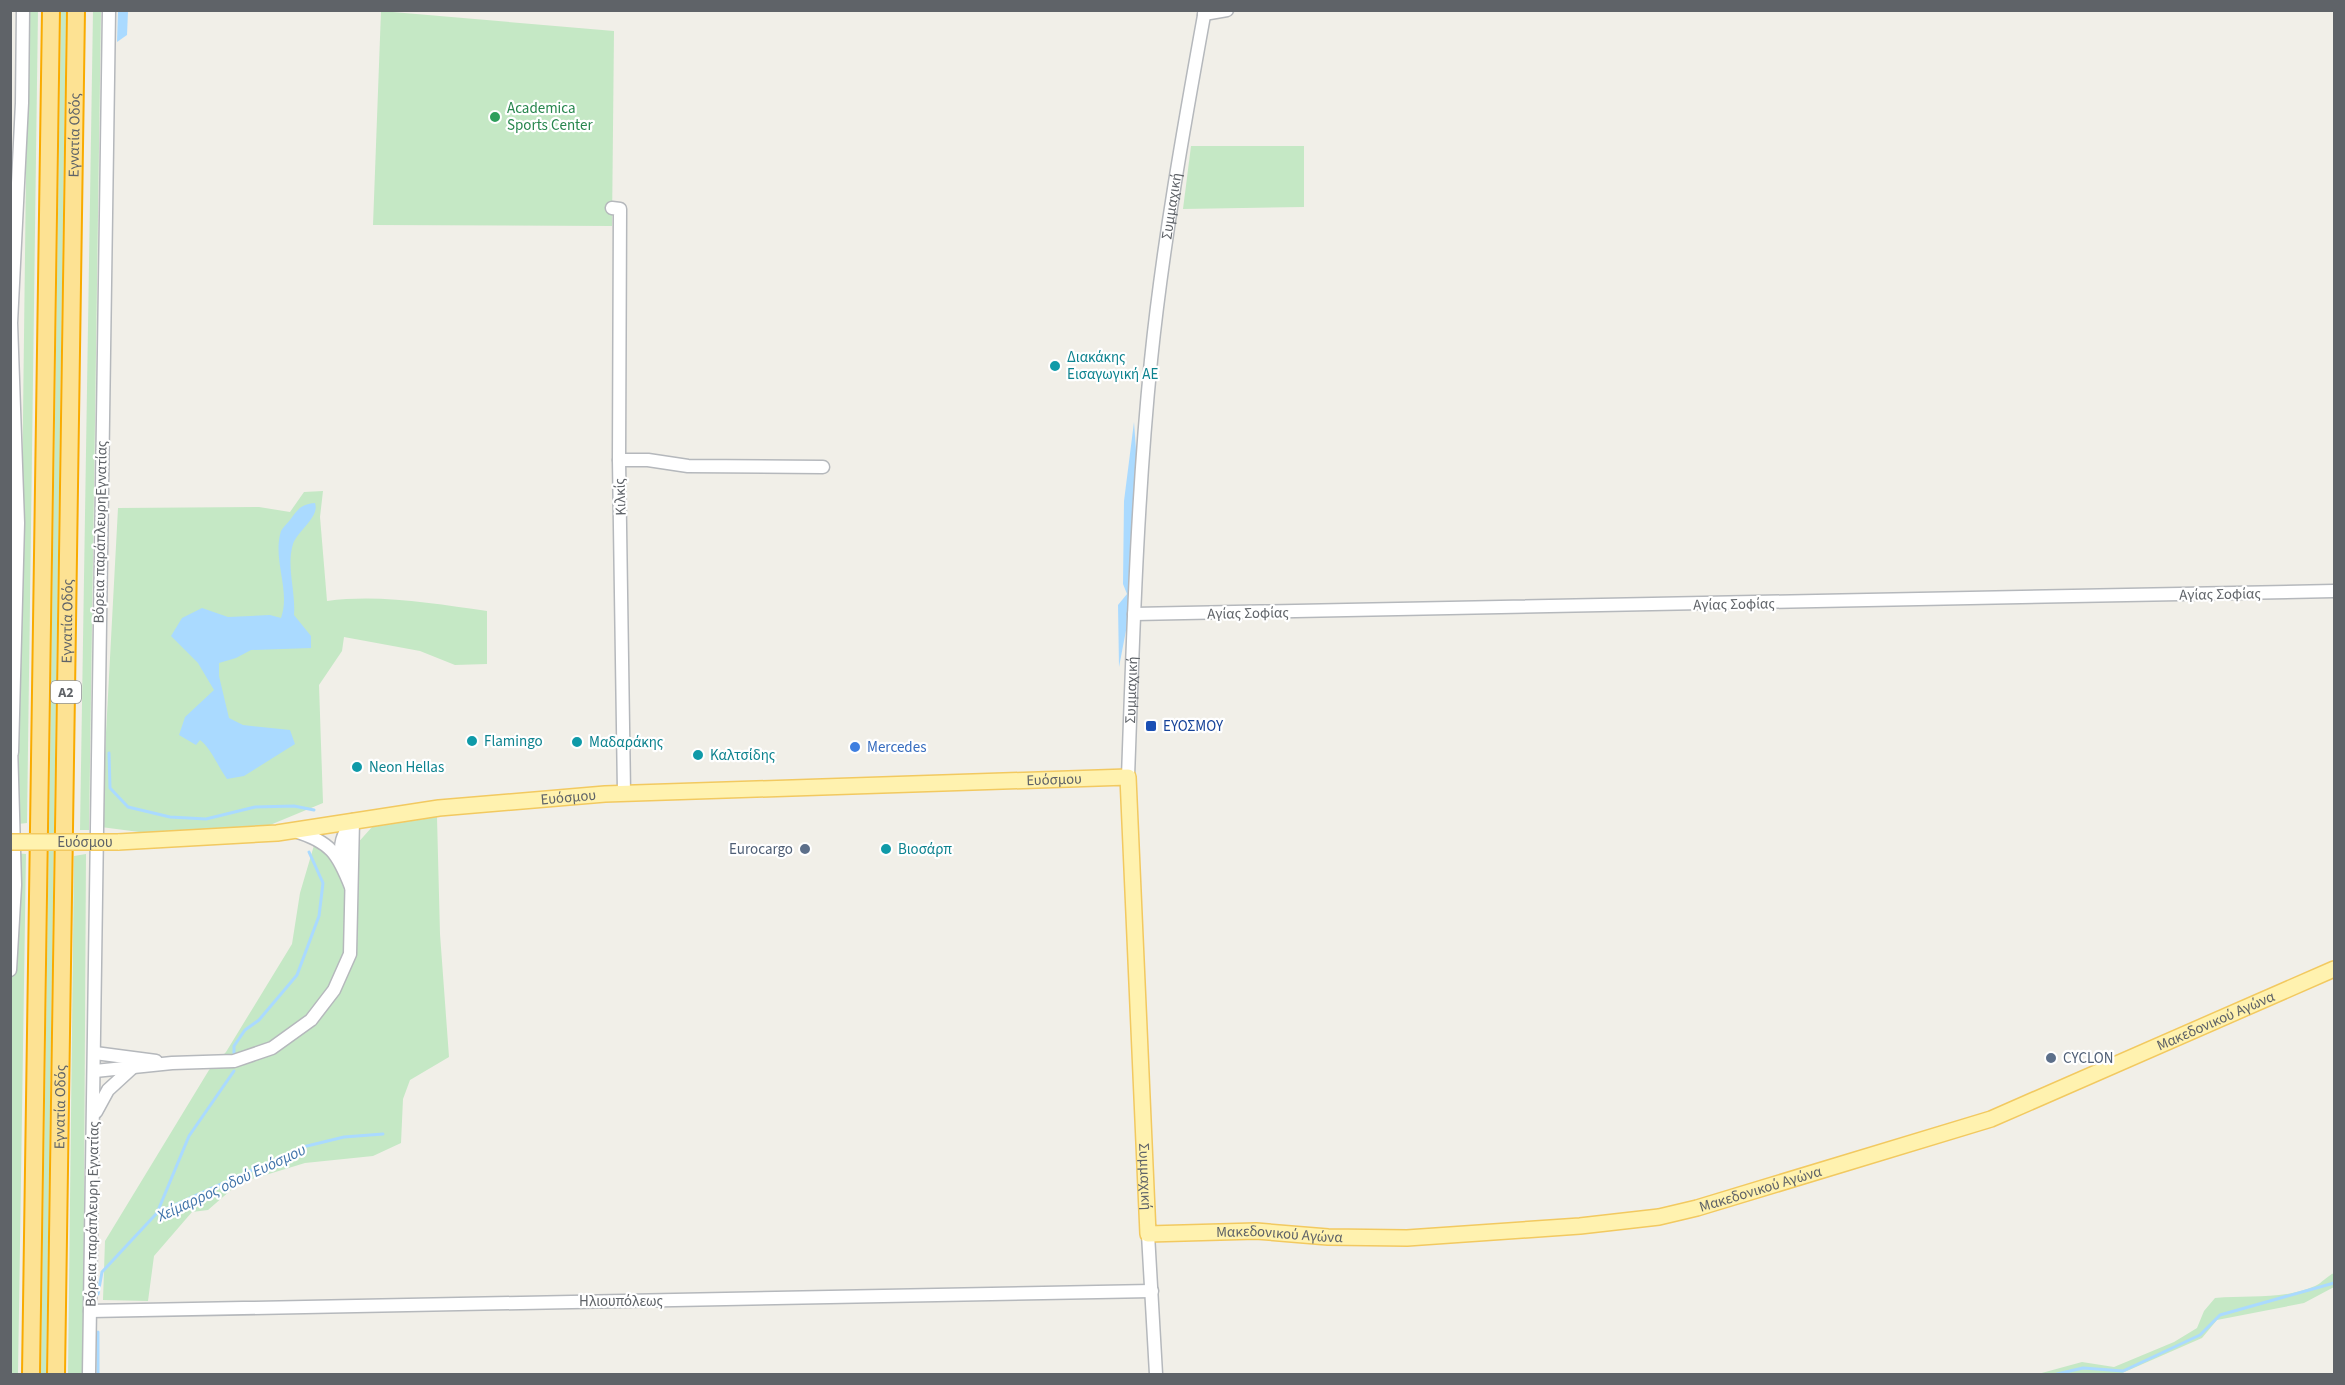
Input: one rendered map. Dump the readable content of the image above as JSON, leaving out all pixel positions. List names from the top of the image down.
{
  "streets": {
    "highway": ["Εγνατία Οδός", "Α2"],
    "main road": ["Συμμαχική", "Ευόσμου", "Μακεδονικού Αγώνα"],
    "street": [
      "Κιλκίς",
      "Βόρεια παράπλευρηΕγνατίας",
      "Αγίας Σοφίας",
      "Βόρεια παράπλευρη Εγνατίας",
      "Ηλιουπόλεως"
    ]
  },
  "crossings": [
    ["Συμμαχική", "Αγίας Σοφίας"],
    ["Συμμαχική", "Ευόσμου"],
    ["Συμμαχική", "Μακεδονικού Αγώνα"],
    ["Συμμαχική", "Ηλιουπόλεως"],
    ["Κιλκίς", "Ευόσμου"],
    ["Βόρεια παράπλευρηΕγνατίας", "Βόρεια παράπλευρη Εγνατίας"],
    ["Βόρεια παράπλευρη Εγνατίας", "Ηλιουπόλεως"]
  ],
  "water": ["Χείμαρρος οδού Ευόσμου"],
  "places": {
    "other": [
      "Academica Sports Center",
      "Διακάκης Εισαγωγική ΑΕ",
      "Flamingo",
      "Μαδαράκης",
      "Mercedes",
      "Καλτσίδης",
      "Neon Hellas",
      "Eurocargo",
      "Βιοσάρπ",
      "CYCLON"
    ],
    "transit": ["ΕΥΟΣΜΟΥ"]
  }
}
